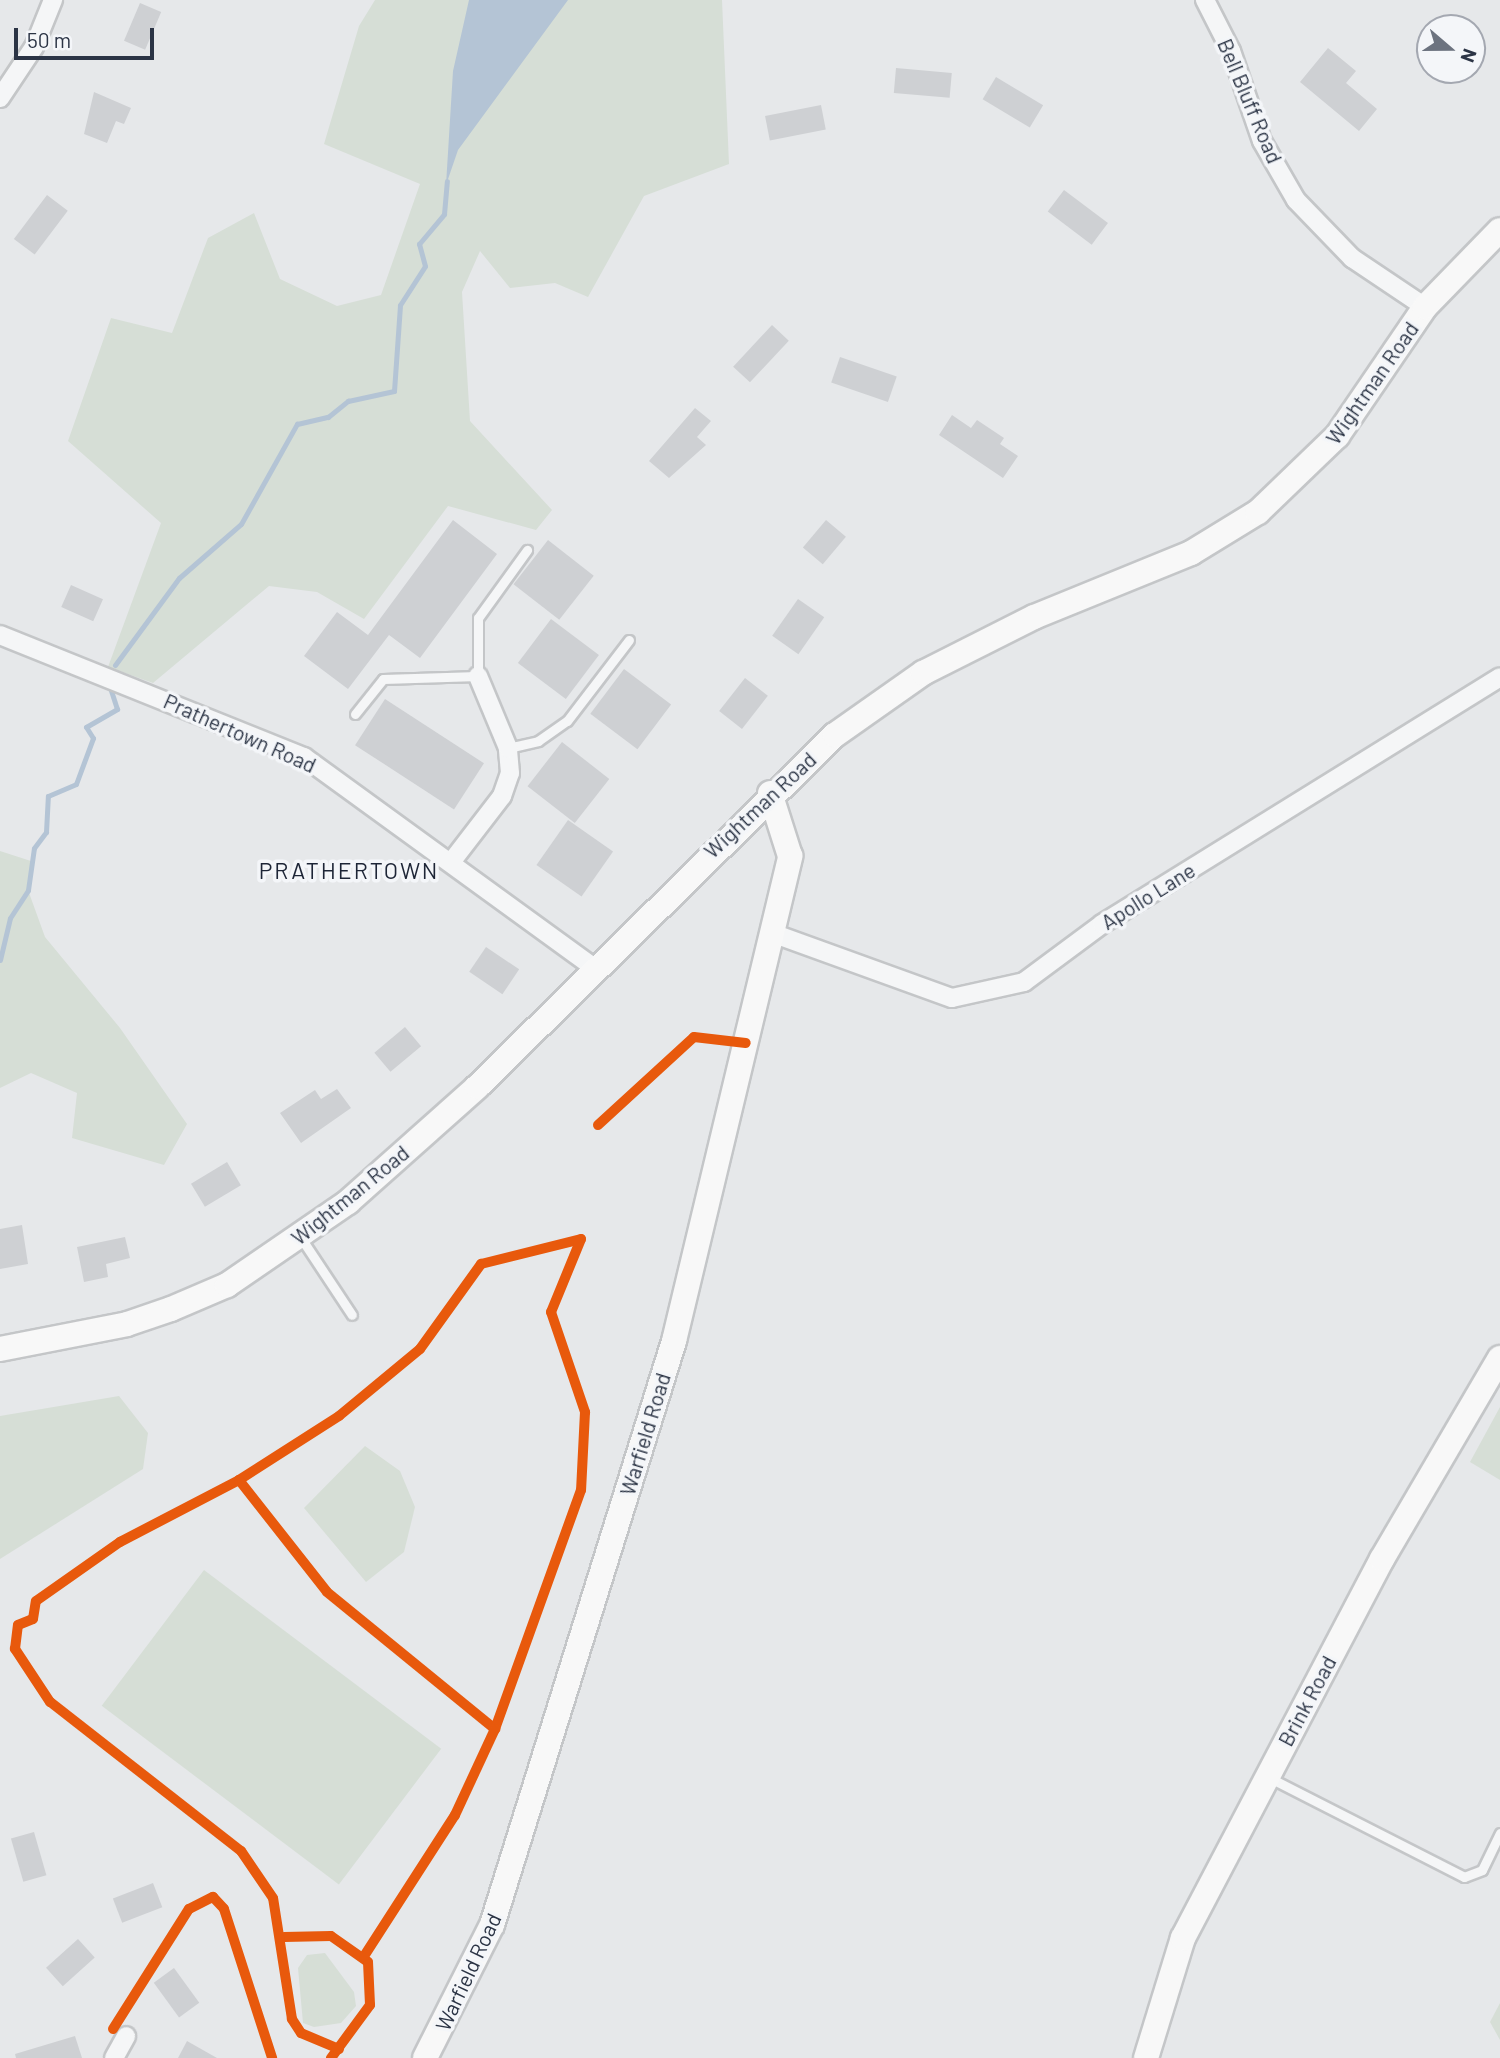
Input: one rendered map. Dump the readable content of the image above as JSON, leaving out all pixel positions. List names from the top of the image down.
{
  "streets": {
    "main road": ["Wightman Road", "Warfield Road", "Brink Road"],
    "street": ["Bell Bluff Road", "Prathertown Road", "Apollo Lane"]
  },
  "crossings": [
    ["Bell Bluff Road", "Wightman Road"],
    ["Wightman Road", "Prathertown Road"],
    ["Wightman Road", "Warfield Road"],
    ["Apollo Lane", "Warfield Road"]
  ],
  "districts": ["PRATHERTOWN"],
  "scale_bar": "50 m",
  "north": "right"
}
